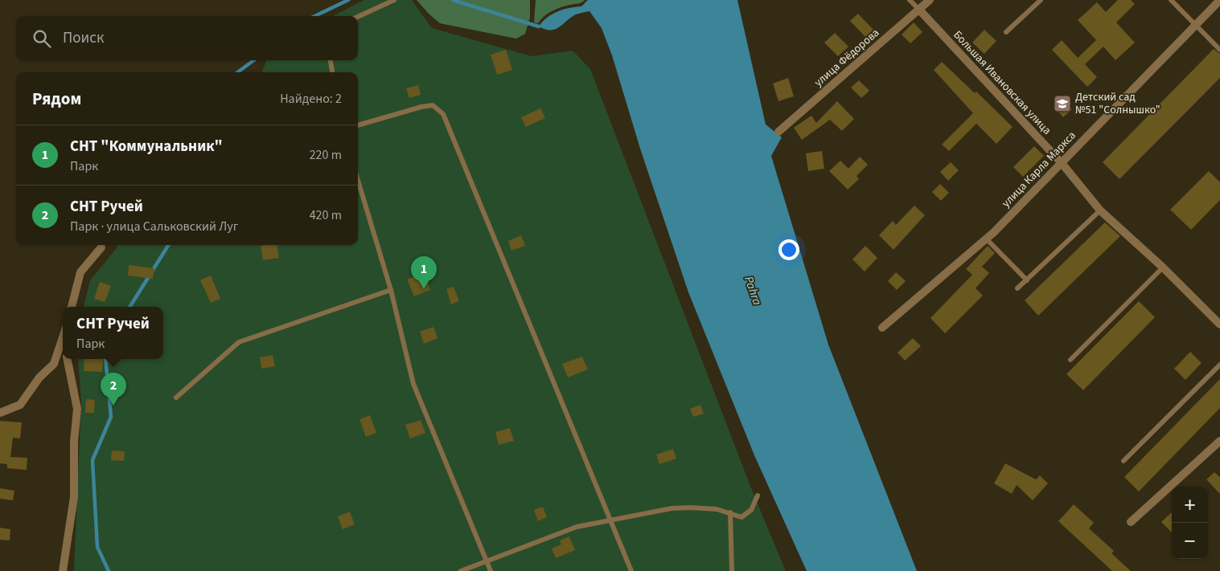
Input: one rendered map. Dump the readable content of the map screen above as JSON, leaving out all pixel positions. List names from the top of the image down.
{
  "streets": {
    "street": ["улица Фёдорова", "Большая Ивановская улица", "улица Карла Маркса"]
  },
  "crossings": [
    ["улица Фёдорова", "Большая Ивановская улица"],
    ["Большая Ивановская улица", "улица Карла Маркса"]
  ],
  "water": ["Pahra"],
  "places": {
    "school or university": ["Детский сад №51 \"Солнышко\""]
  },
  "page": {
    "search": "Поиск",
    "heading": ["Рядом", "Найдено: 2"],
    "list": [
      {
        "mark": "1",
        "name": "СНТ \"Коммунальник\"",
        "note": "Парк",
        "value": "220 m"
      },
      {
        "mark": "2",
        "name": "СНТ Ручей",
        "note": "Парк · улица Сальковский Луг",
        "value": "420 m"
      }
    ],
    "pins": ["1", "2"],
    "popup": ["СНТ Ручей", "Парк"],
    "map_buttons": ["+", "−"]
  }
}
